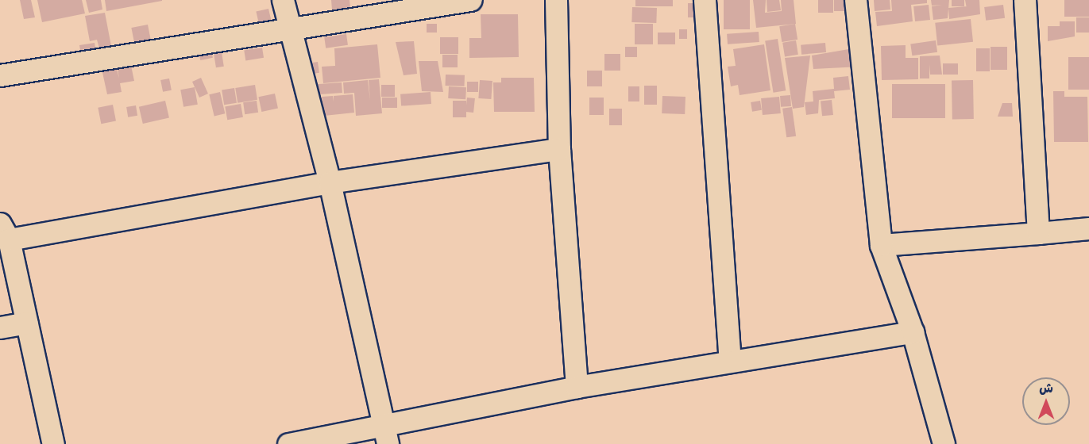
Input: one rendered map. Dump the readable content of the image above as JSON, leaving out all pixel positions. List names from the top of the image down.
{
  "north": "top"
}
